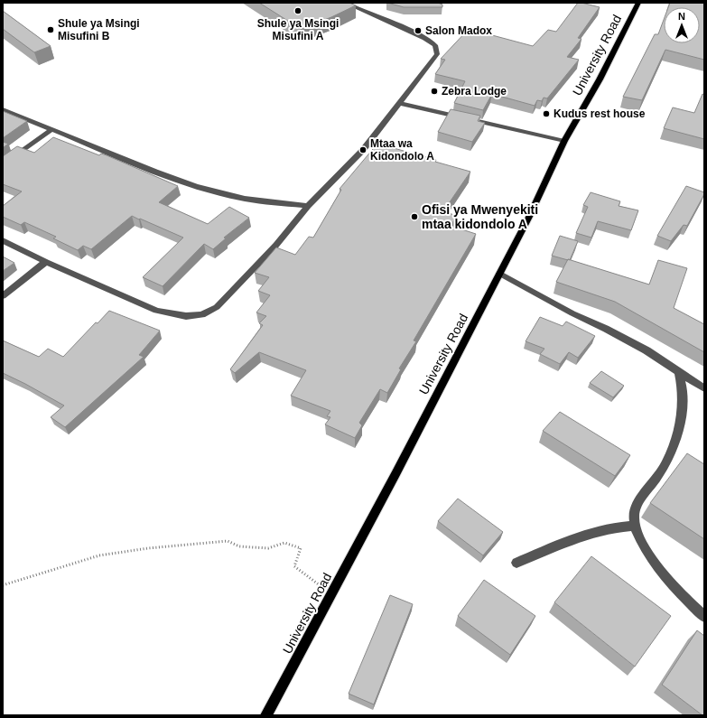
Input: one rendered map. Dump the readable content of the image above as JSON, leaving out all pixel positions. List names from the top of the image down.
{
  "streets": {
    "main road": ["University Road"]
  },
  "places": [
    "Shule ya Msingi Misufini A",
    "Shule ya Msingi Misufini B",
    "Salon Madox",
    "Zebra Lodge",
    "Kudus rest house",
    "Mtaa wa Kidondolo A",
    "Ofisi ya Mwenyekiti mtaa kidondolo A"
  ],
  "north": "top"
}
